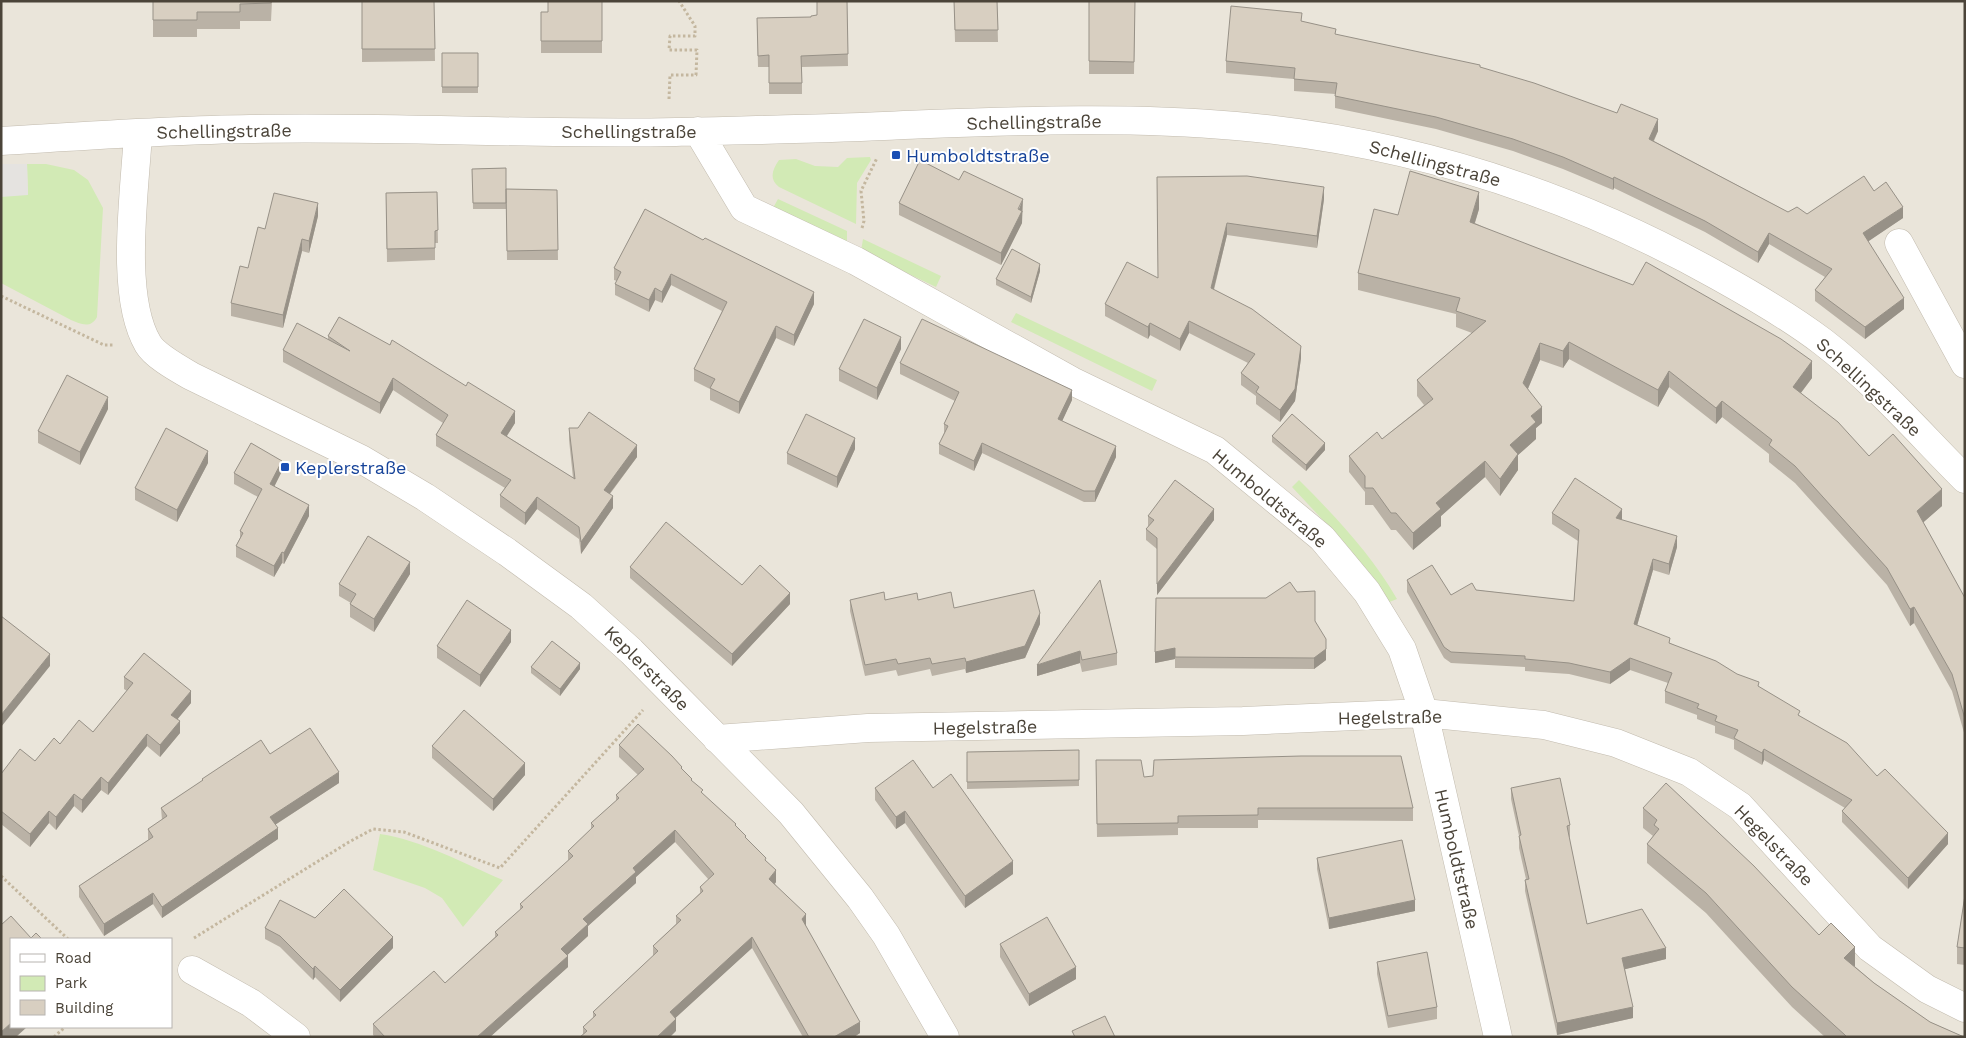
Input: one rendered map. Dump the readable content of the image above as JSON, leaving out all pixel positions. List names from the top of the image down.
{
  "streets": {
    "street": [
      "Schellingstraße",
      "Humboldtstraße",
      "Keplerstraße",
      "Hegelstraße"
    ]
  },
  "crossings": [
    ["Schellingstraße", "Humboldtstraße"],
    ["Schellingstraße", "Keplerstraße"],
    ["Humboldtstraße", "Hegelstraße"],
    ["Keplerstraße", "Hegelstraße"]
  ],
  "places": {
    "transit": ["Humboldtstraße", "Keplerstraße"]
  },
  "legend": ["Road", "Park", "Building"]
}
